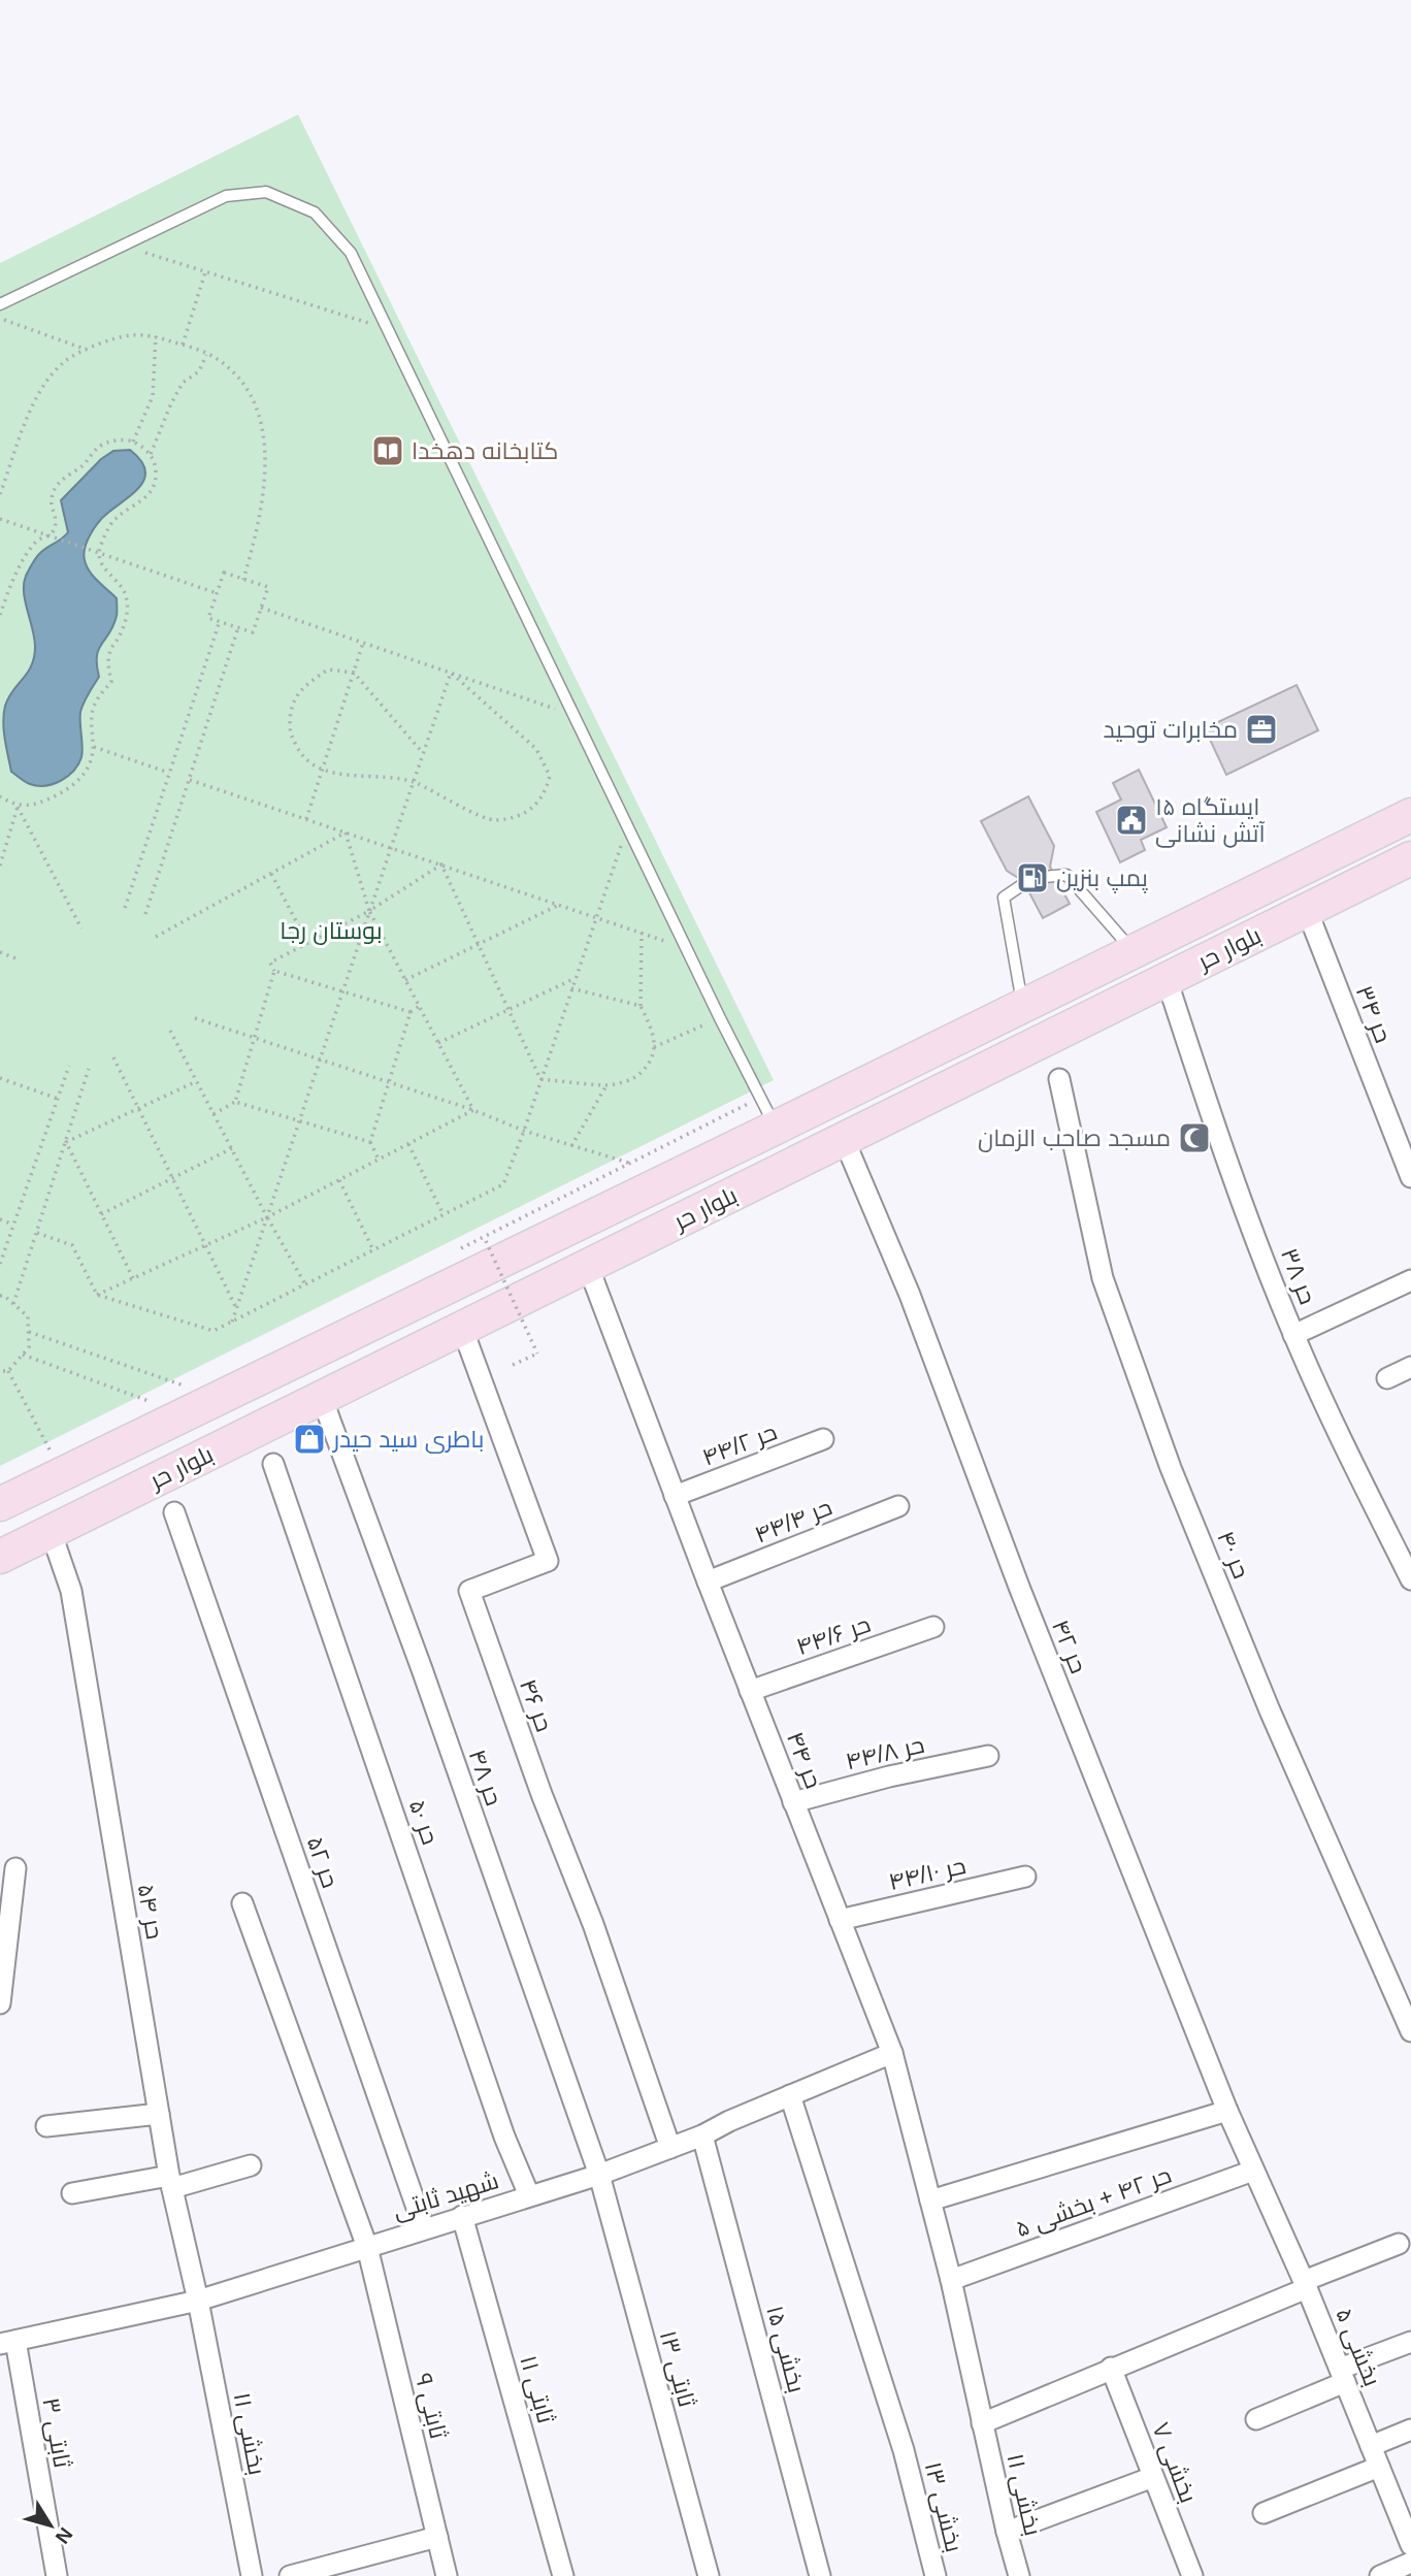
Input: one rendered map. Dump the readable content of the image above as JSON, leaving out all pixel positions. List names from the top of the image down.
{
  "streets": {
    "main road": ["بلوار حر"],
    "street": [
      "حر ۳۴",
      "حر ۳۸",
      "حر ۴۴/۲",
      "حر ۴۴/۴",
      "حر ۴۰",
      "حر ۴۴/۶",
      "حر ۴۲",
      "حر ۴۶",
      "حر ۴۴/۸",
      "حر ۴۴",
      "حر ۴۸",
      "حر ۵۰",
      "حر ۵۲",
      "حر ۴۴/۱۰",
      "حر ۵۴",
      "شهید ثابتی",
      "حر ۴۲ + بخشی ۵",
      "بخشی ۵",
      "بخشی ۱۵",
      "ثابتی ۱۳",
      "ثابتی ۱۱",
      "ثابتی ۹",
      "ثابتی ۳",
      "بخشی ۱۱",
      "بخشی ۷",
      "بخشی ۱۳"
    ]
  },
  "crossings": [
    ["بلوار حر", "حر ۳۴"],
    ["بلوار حر", "حر ۳۸"],
    ["بلوار حر", "حر ۴۲"],
    ["بلوار حر", "حر ۴۶"],
    ["بلوار حر", "حر ۴۴"],
    ["بلوار حر", "حر ۴۸"],
    ["بلوار حر", "حر ۵۴"],
    ["حر ۴۴/۲", "حر ۴۴"],
    ["حر ۴۴/۴", "حر ۴۴"],
    ["حر ۴۴/۶", "حر ۴۴"],
    ["حر ۴۲", "حر ۴۲ + بخشی ۵"],
    ["حر ۴۲", "بخشی ۵"],
    ["حر ۴۶", "شهید ثابتی"],
    ["حر ۴۴/۸", "حر ۴۴"],
    ["حر ۴۴", "حر ۴۴/۱۰"],
    ["حر ۴۴", "شهید ثابتی"],
    ["حر ۴۴", "حر ۴۲ + بخشی ۵"],
    ["حر ۴۴", "بخشی ۱۱"],
    ["حر ۴۸", "شهید ثابتی"],
    ["حر ۴۸", "ثابتی ۱۳"],
    ["حر ۵۰", "شهید ثابتی"],
    ["حر ۵۲", "شهید ثابتی"],
    ["حر ۵۴", "شهید ثابتی"],
    ["حر ۵۴", "بخشی ۱۱"],
    ["شهید ثابتی", "بخشی ۱۵"],
    ["شهید ثابتی", "ثابتی ۱۳"],
    ["شهید ثابتی", "ثابتی ۱۱"],
    ["شهید ثابتی", "ثابتی ۹"],
    ["شهید ثابتی", "ثابتی ۳"],
    ["شهید ثابتی", "بخشی ۱۱"],
    ["شهید ثابتی", "بخشی ۱۳"],
    ["حر ۴۲ + بخشی ۵", "بخشی ۵"],
    ["حر ۴۲ + بخشی ۵", "بخشی ۱۱"]
  ],
  "parks": ["بوستان رجا"],
  "places": {
    "library": ["کتابخانه دهخدا"],
    "office": ["مخابرات توحید"],
    "public building": ["ایستگاه ۱۵ آتش نشانی"],
    "fuel station": ["پمپ بنزین"],
    "mosque": ["مسجد صاحب الزمان"],
    "shop": ["باطری سید حیدر"]
  },
  "north": "bottom right"
}
